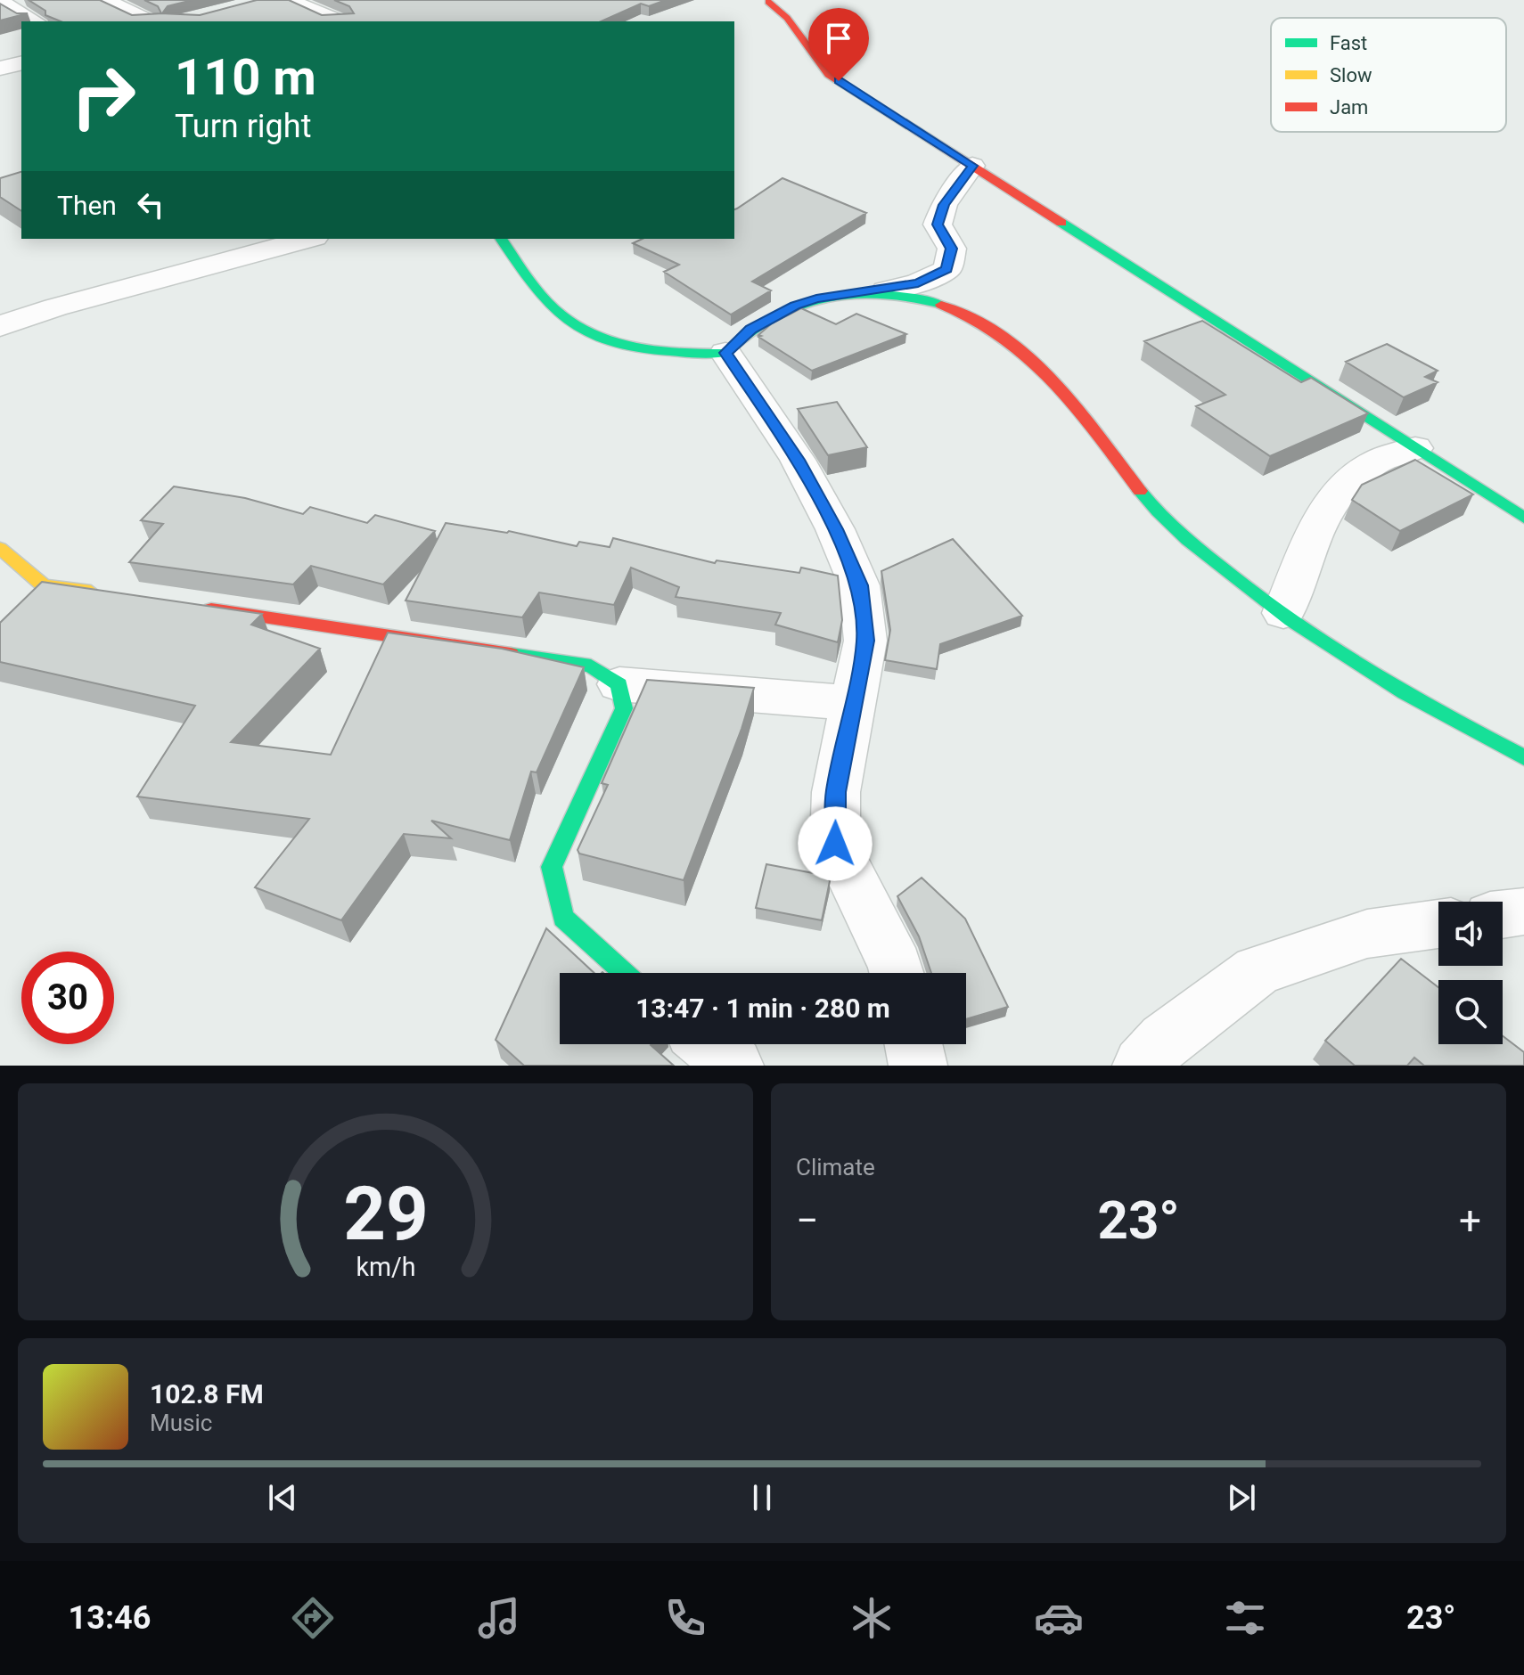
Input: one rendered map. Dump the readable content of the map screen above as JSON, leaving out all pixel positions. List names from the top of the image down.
{
  "legend": ["Fast", "Slow", "Jam"],
  "page": {
    "turn": ["110 m", "Turn right"],
    "then": "Then",
    "limit": "30",
    "trip": "13:47 · 1 min · 280 m",
    "tile": "Climate",
    "heat": ["−", "23°", "+"],
    "song": ["102.8 FM", "Music"],
    "tabs": ["13:46", "23°"],
    "gauge": ["29", "km/h"]
  }
}
